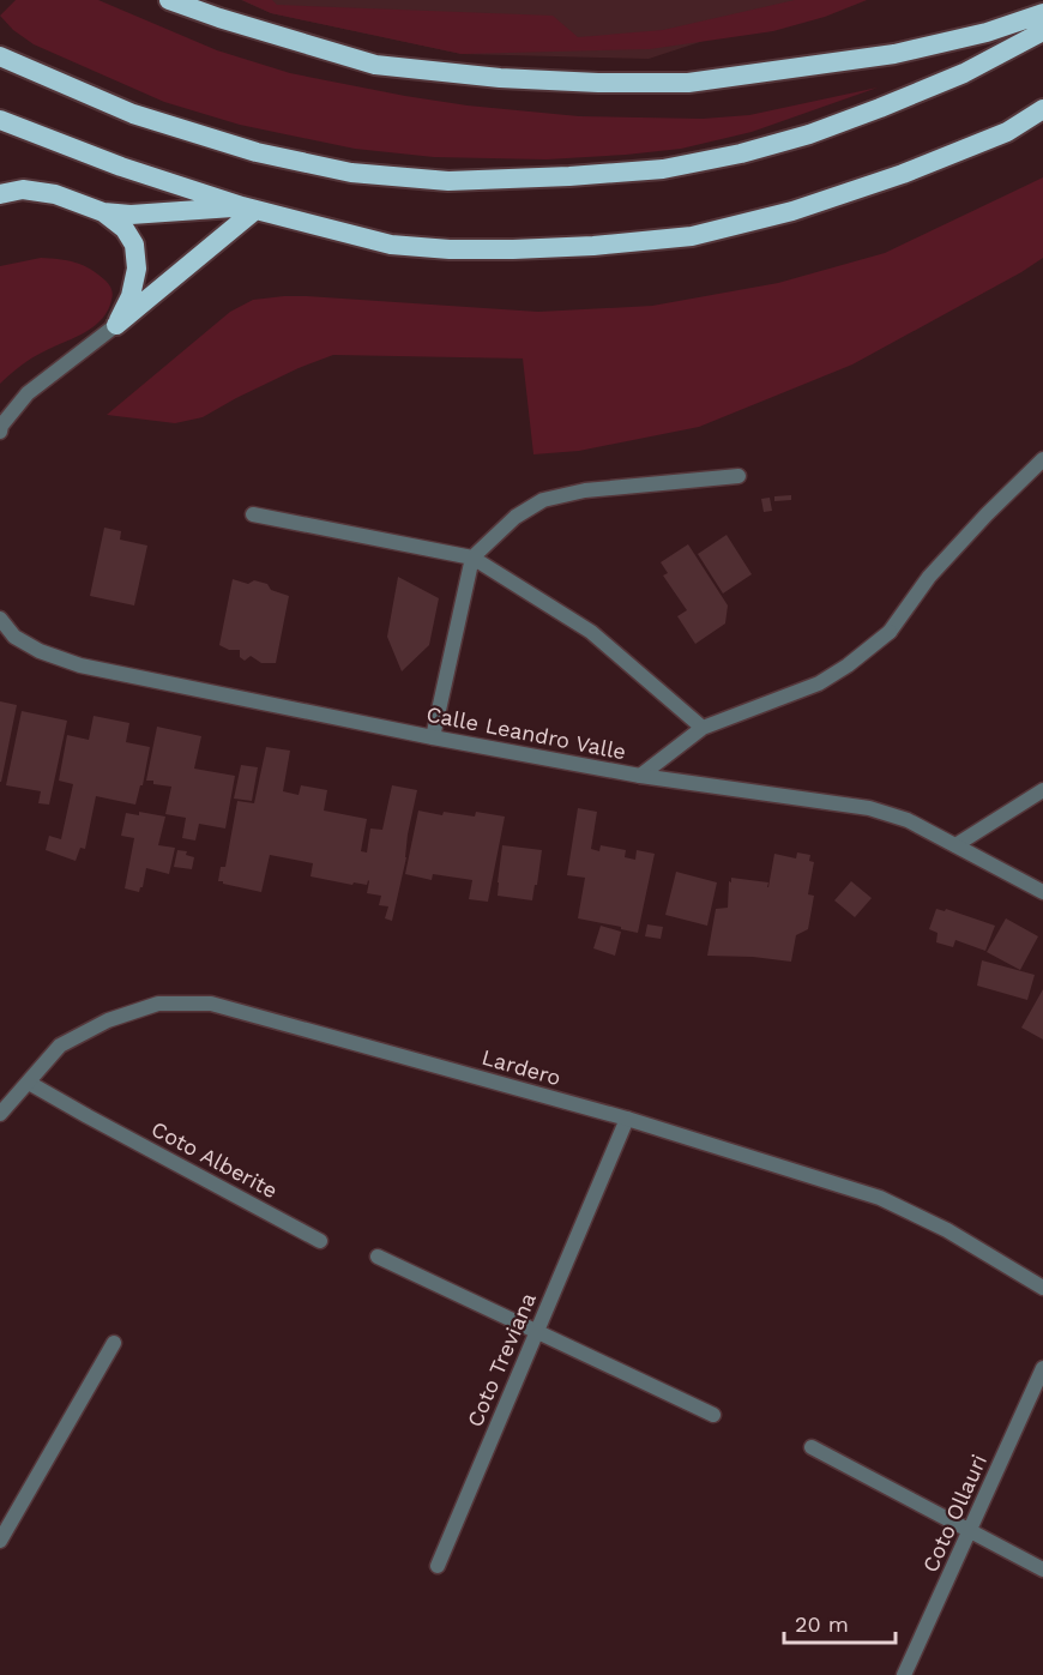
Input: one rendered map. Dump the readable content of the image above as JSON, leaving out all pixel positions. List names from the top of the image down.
{
  "streets": {
    "street": [
      "Calle Leandro Valle",
      "Lardero",
      "Coto Alberite",
      "Coto Treviana",
      "Coto Ollauri"
    ]
  },
  "crossings": [
    ["Lardero", "Coto Alberite"],
    ["Lardero", "Coto Treviana"]
  ],
  "scale_bar": "20 m"
}
